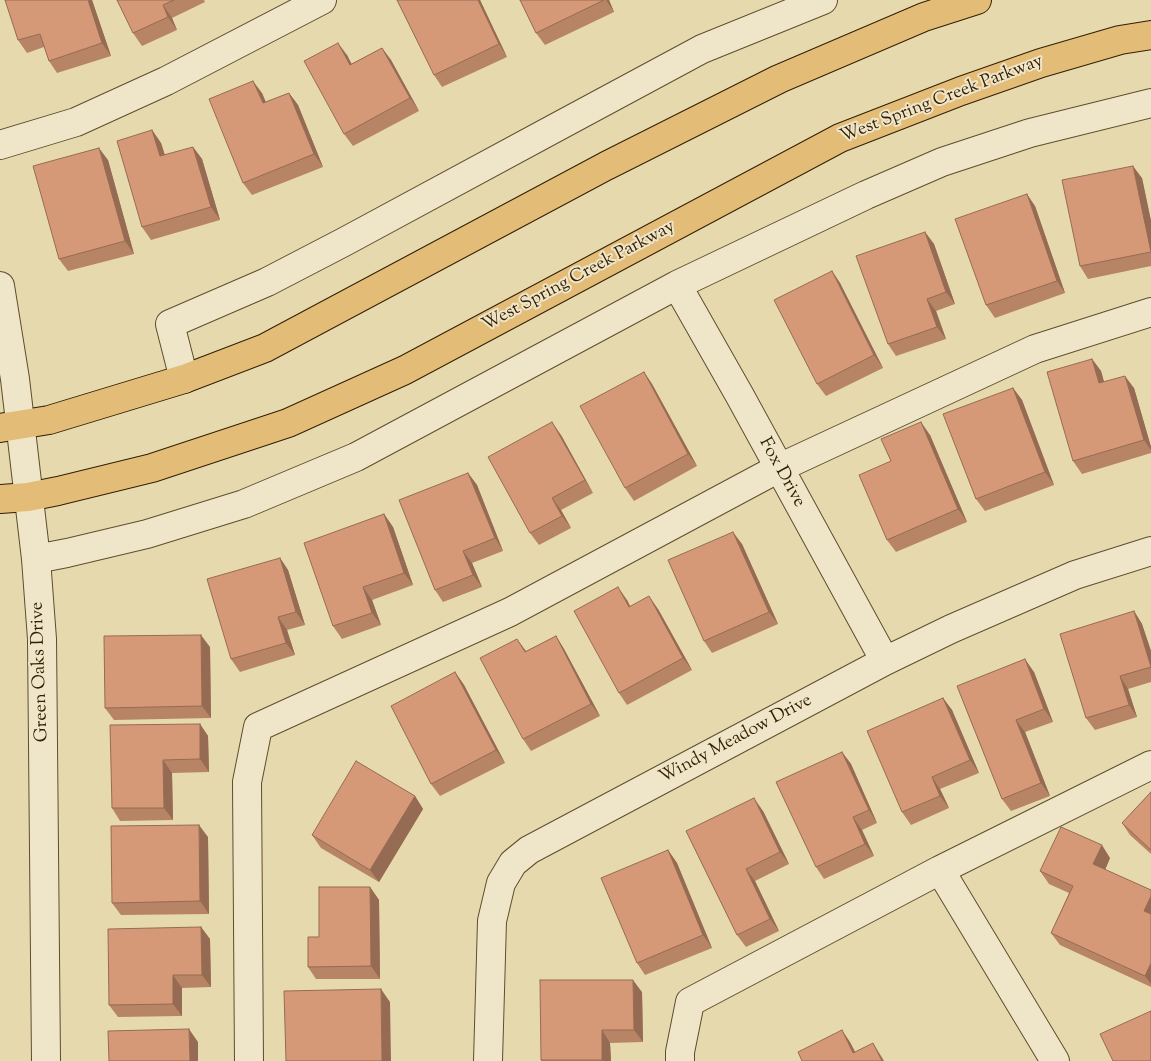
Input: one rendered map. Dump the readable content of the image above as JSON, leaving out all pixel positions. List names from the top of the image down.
{
  "streets": {
    "main road": ["West Spring Creek Parkway"],
    "street": ["Fox Drive", "Green Oaks Drive", "Windy Meadow Drive"]
  },
  "crossings": [
    ["West Spring Creek Parkway", "Green Oaks Drive"],
    ["Fox Drive", "Windy Meadow Drive"]
  ]
}
